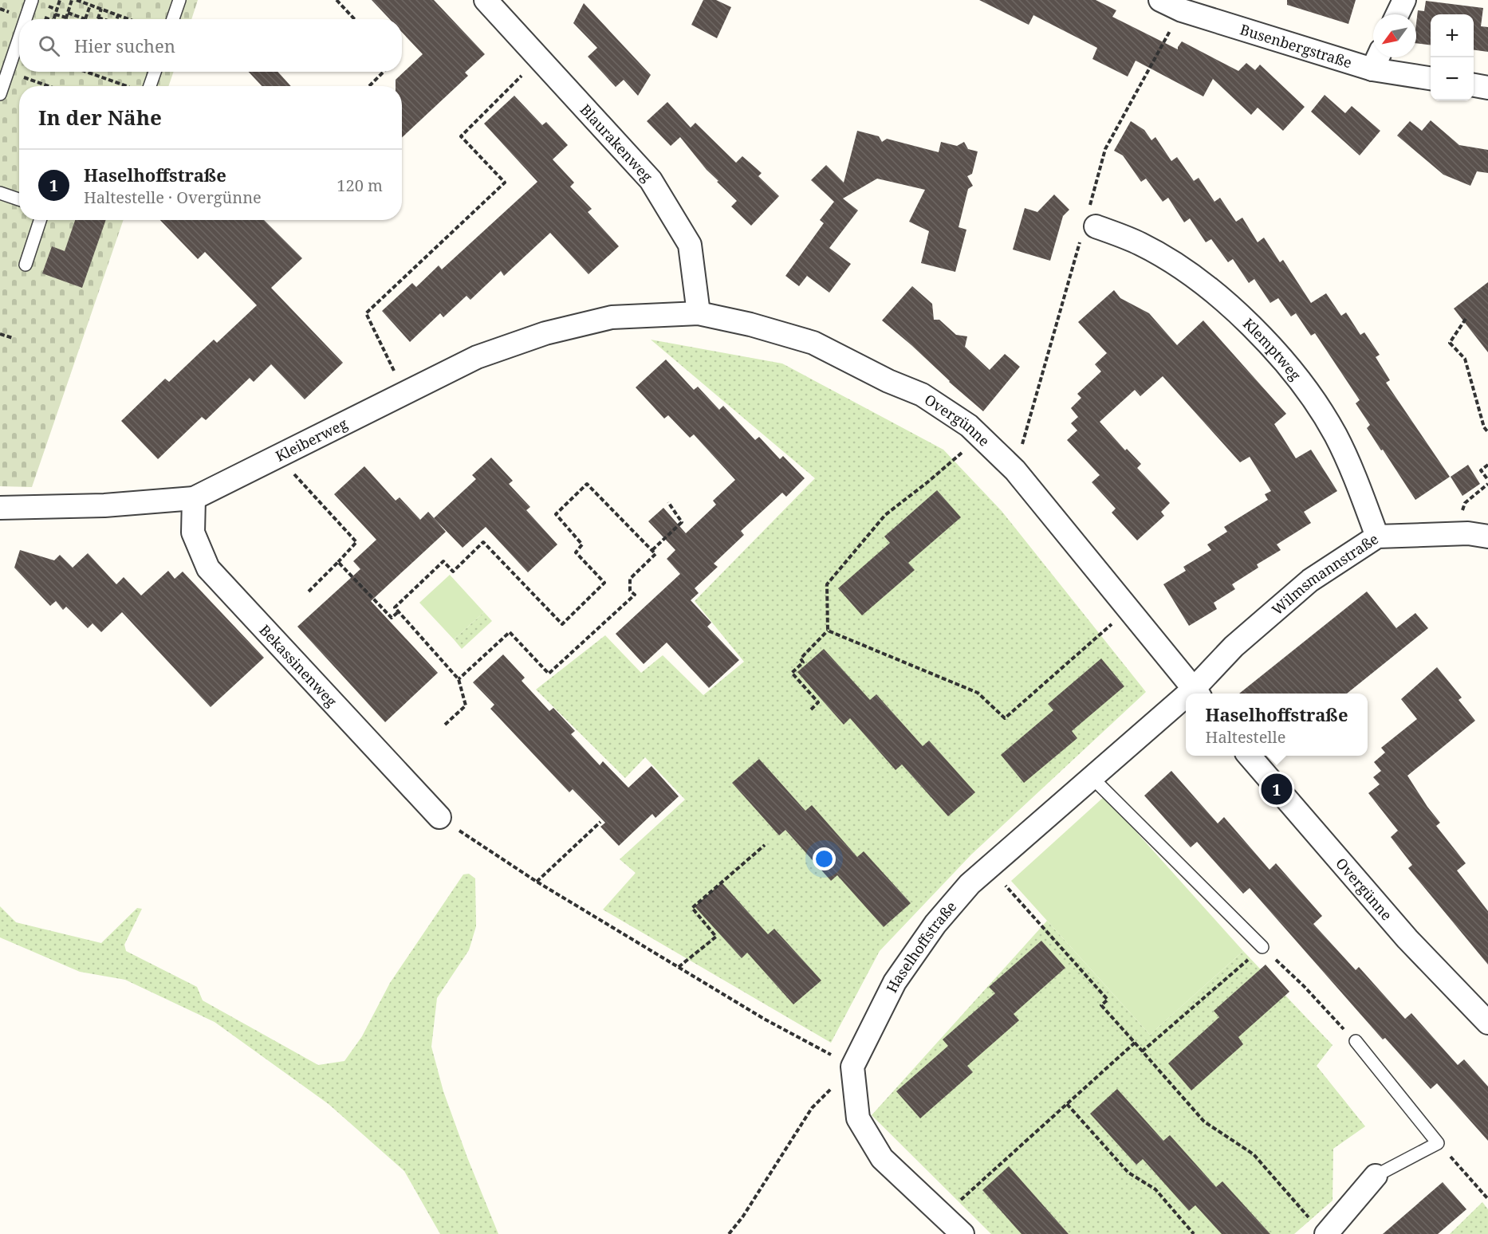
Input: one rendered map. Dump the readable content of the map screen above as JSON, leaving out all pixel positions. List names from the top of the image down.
{
  "streets": {
    "street": [
      "Busenbergstraße",
      "Blaurakenweg",
      "Klemptweg",
      "Overgünne",
      "Kleiberweg",
      "Wilmsmannstraße",
      "Bekassinenweg",
      "Haselhoffstraße"
    ]
  },
  "crossings": [
    ["Blaurakenweg", "Overgünne"],
    ["Klemptweg", "Wilmsmannstraße"],
    ["Overgünne", "Kleiberweg"],
    ["Overgünne", "Wilmsmannstraße"],
    ["Kleiberweg", "Bekassinenweg"]
  ],
  "north": "bottom left",
  "page": {
    "map_buttons": ["+", "−"],
    "search": "Hier suchen",
    "heading": "In der Nähe",
    "list": [
      {
        "mark": "1",
        "name": "Haselhoffstraße",
        "note": "Haltestelle · Overgünne",
        "value": "120 m"
      }
    ],
    "popup": ["Haselhoffstraße", "Haltestelle"],
    "pins": "1"
  }
}
